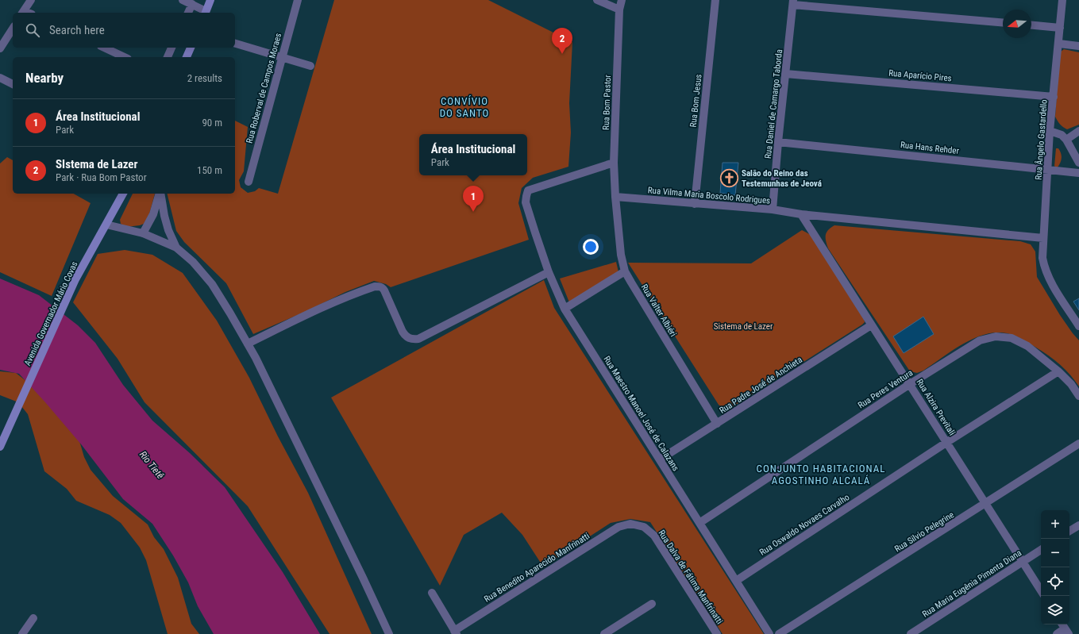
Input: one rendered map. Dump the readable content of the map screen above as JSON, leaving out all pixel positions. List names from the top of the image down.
{
  "streets": {
    "main road": ["Avenida Governador Mário Covas"],
    "street": [
      "Rua Aparício Pires",
      "Rua Roberval de Campos Moraes",
      "Rua Bom Jesus",
      "Rua Bom Pastor",
      "Rua Daniel de Camargo Taborda",
      "Rua Ângelo Gastardello",
      "Rua Hans Rehder",
      "Rua Vilma Maria Boscolo Rodrigues",
      "Rua Valter Albiéri",
      "Rua Padre José de Anchieta",
      "Rua Peres Ventura",
      "Rua Alzira Previtali",
      "Rua Maestro Manoel José de Calazans",
      "Rua Oswaldo Novaes Carvalho",
      "Rua Silvio Pelegrine",
      "Rua Benedito Aparecido Manfrinatti",
      "Rua Dalva de Fátima Manfrinatti",
      "Rua Maria Eugênia Pimenta Diana"
    ]
  },
  "crossings": [
    ["Rua Aparício Pires", "Rua Daniel de Camargo Taborda"],
    ["Rua Aparício Pires", "Rua Ângelo Gastardello"],
    ["Rua Bom Jesus", "Rua Vilma Maria Boscolo Rodrigues"],
    ["Rua Bom Pastor", "Rua Vilma Maria Boscolo Rodrigues"],
    ["Rua Bom Pastor", "Rua Valter Albiéri"],
    ["Rua Bom Pastor", "Rua Maestro Manoel José de Calazans"],
    ["Rua Daniel de Camargo Taborda", "Rua Hans Rehder"],
    ["Rua Daniel de Camargo Taborda", "Rua Vilma Maria Boscolo Rodrigues"],
    ["Rua Ângelo Gastardello", "Rua Hans Rehder"],
    ["Rua Ângelo Gastardello", "Rua Vilma Maria Boscolo Rodrigues"],
    ["Rua Vilma Maria Boscolo Rodrigues", "Rua Valter Albiéri"],
    ["Rua Vilma Maria Boscolo Rodrigues", "Rua Alzira Previtali"],
    ["Rua Valter Albiéri", "Rua Padre José de Anchieta"],
    ["Rua Padre José de Anchieta", "Rua Alzira Previtali"],
    ["Rua Padre José de Anchieta", "Rua Maestro Manoel José de Calazans"],
    ["Rua Peres Ventura", "Rua Alzira Previtali"],
    ["Rua Peres Ventura", "Rua Maestro Manoel José de Calazans"],
    ["Rua Peres Ventura", "Rua Oswaldo Novaes Carvalho"],
    ["Rua Alzira Previtali", "Rua Oswaldo Novaes Carvalho"],
    ["Rua Alzira Previtali", "Rua Silvio Pelegrine"],
    ["Rua Alzira Previtali", "Rua Maria Eugênia Pimenta Diana"],
    ["Rua Maestro Manoel José de Calazans", "Rua Oswaldo Novaes Carvalho"],
    ["Rua Benedito Aparecido Manfrinatti", "Rua Dalva de Fátima Manfrinatti"]
  ],
  "districts": ["CONVÍVIO DO SANTO", "CONJUNTO HABITACIONAL AGOSTINHO ALCALÁ"],
  "water": ["Rio Tietê"],
  "parks": ["Sistema de Lazer"],
  "places": {
    "church": ["Salão do Reino das Testemunhas de Jeová"]
  },
  "north": "left",
  "page": {
    "search": "Search here",
    "pins": ["2", "1"],
    "heading": ["Nearby", "2 results"],
    "list": [
      {
        "mark": "1",
        "name": "Área Institucional",
        "note": "Park",
        "value": "90 m"
      },
      {
        "mark": "2",
        "name": "SIstema de Lazer",
        "note": "Park · Rua Bom Pastor",
        "value": "150 m"
      }
    ],
    "popup": ["Área Institucional", "Park"],
    "map_buttons": ["+", "−"]
  }
}
